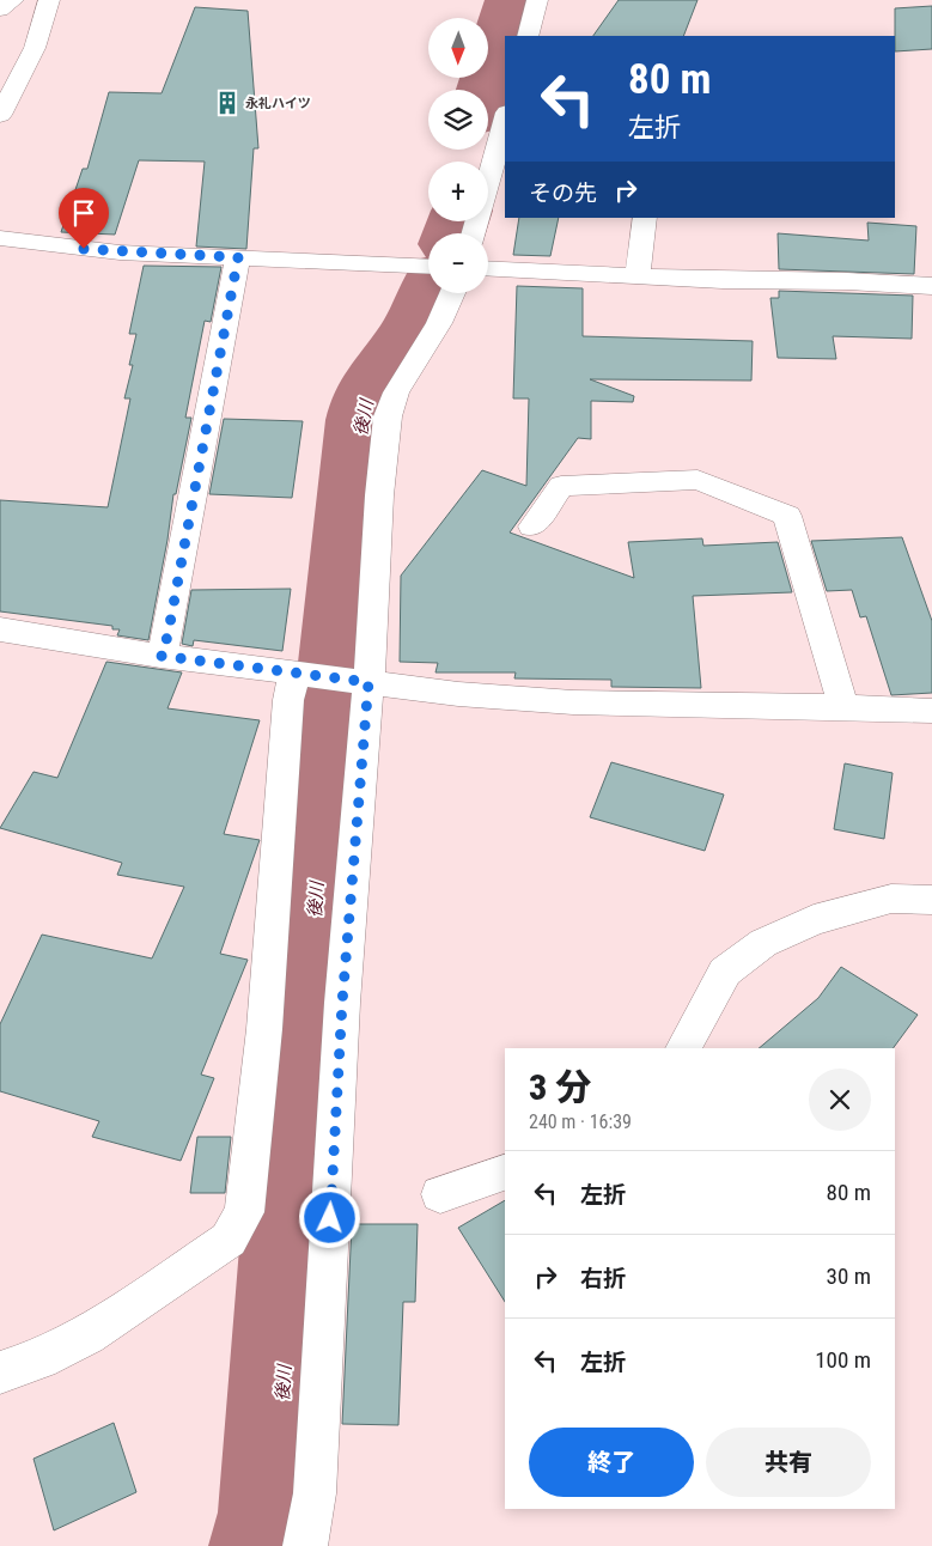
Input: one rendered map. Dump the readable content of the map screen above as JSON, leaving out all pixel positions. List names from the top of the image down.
{
  "water": ["後川"],
  "places": {
    "building": ["永礼ハイツ"]
  },
  "north": "bottom",
  "page": {
    "map_buttons": ["+", "−"],
    "turn": ["80 m", "左折"],
    "then": "その先",
    "heading": ["3 分", "240 m · 16:39"],
    "list": [
      {
        "name": "左折",
        "value": "80 m"
      },
      {
        "name": "右折",
        "value": "30 m"
      },
      {
        "name": "左折",
        "value": "100 m"
      }
    ],
    "buttons": ["終了", "共有"]
  }
}
